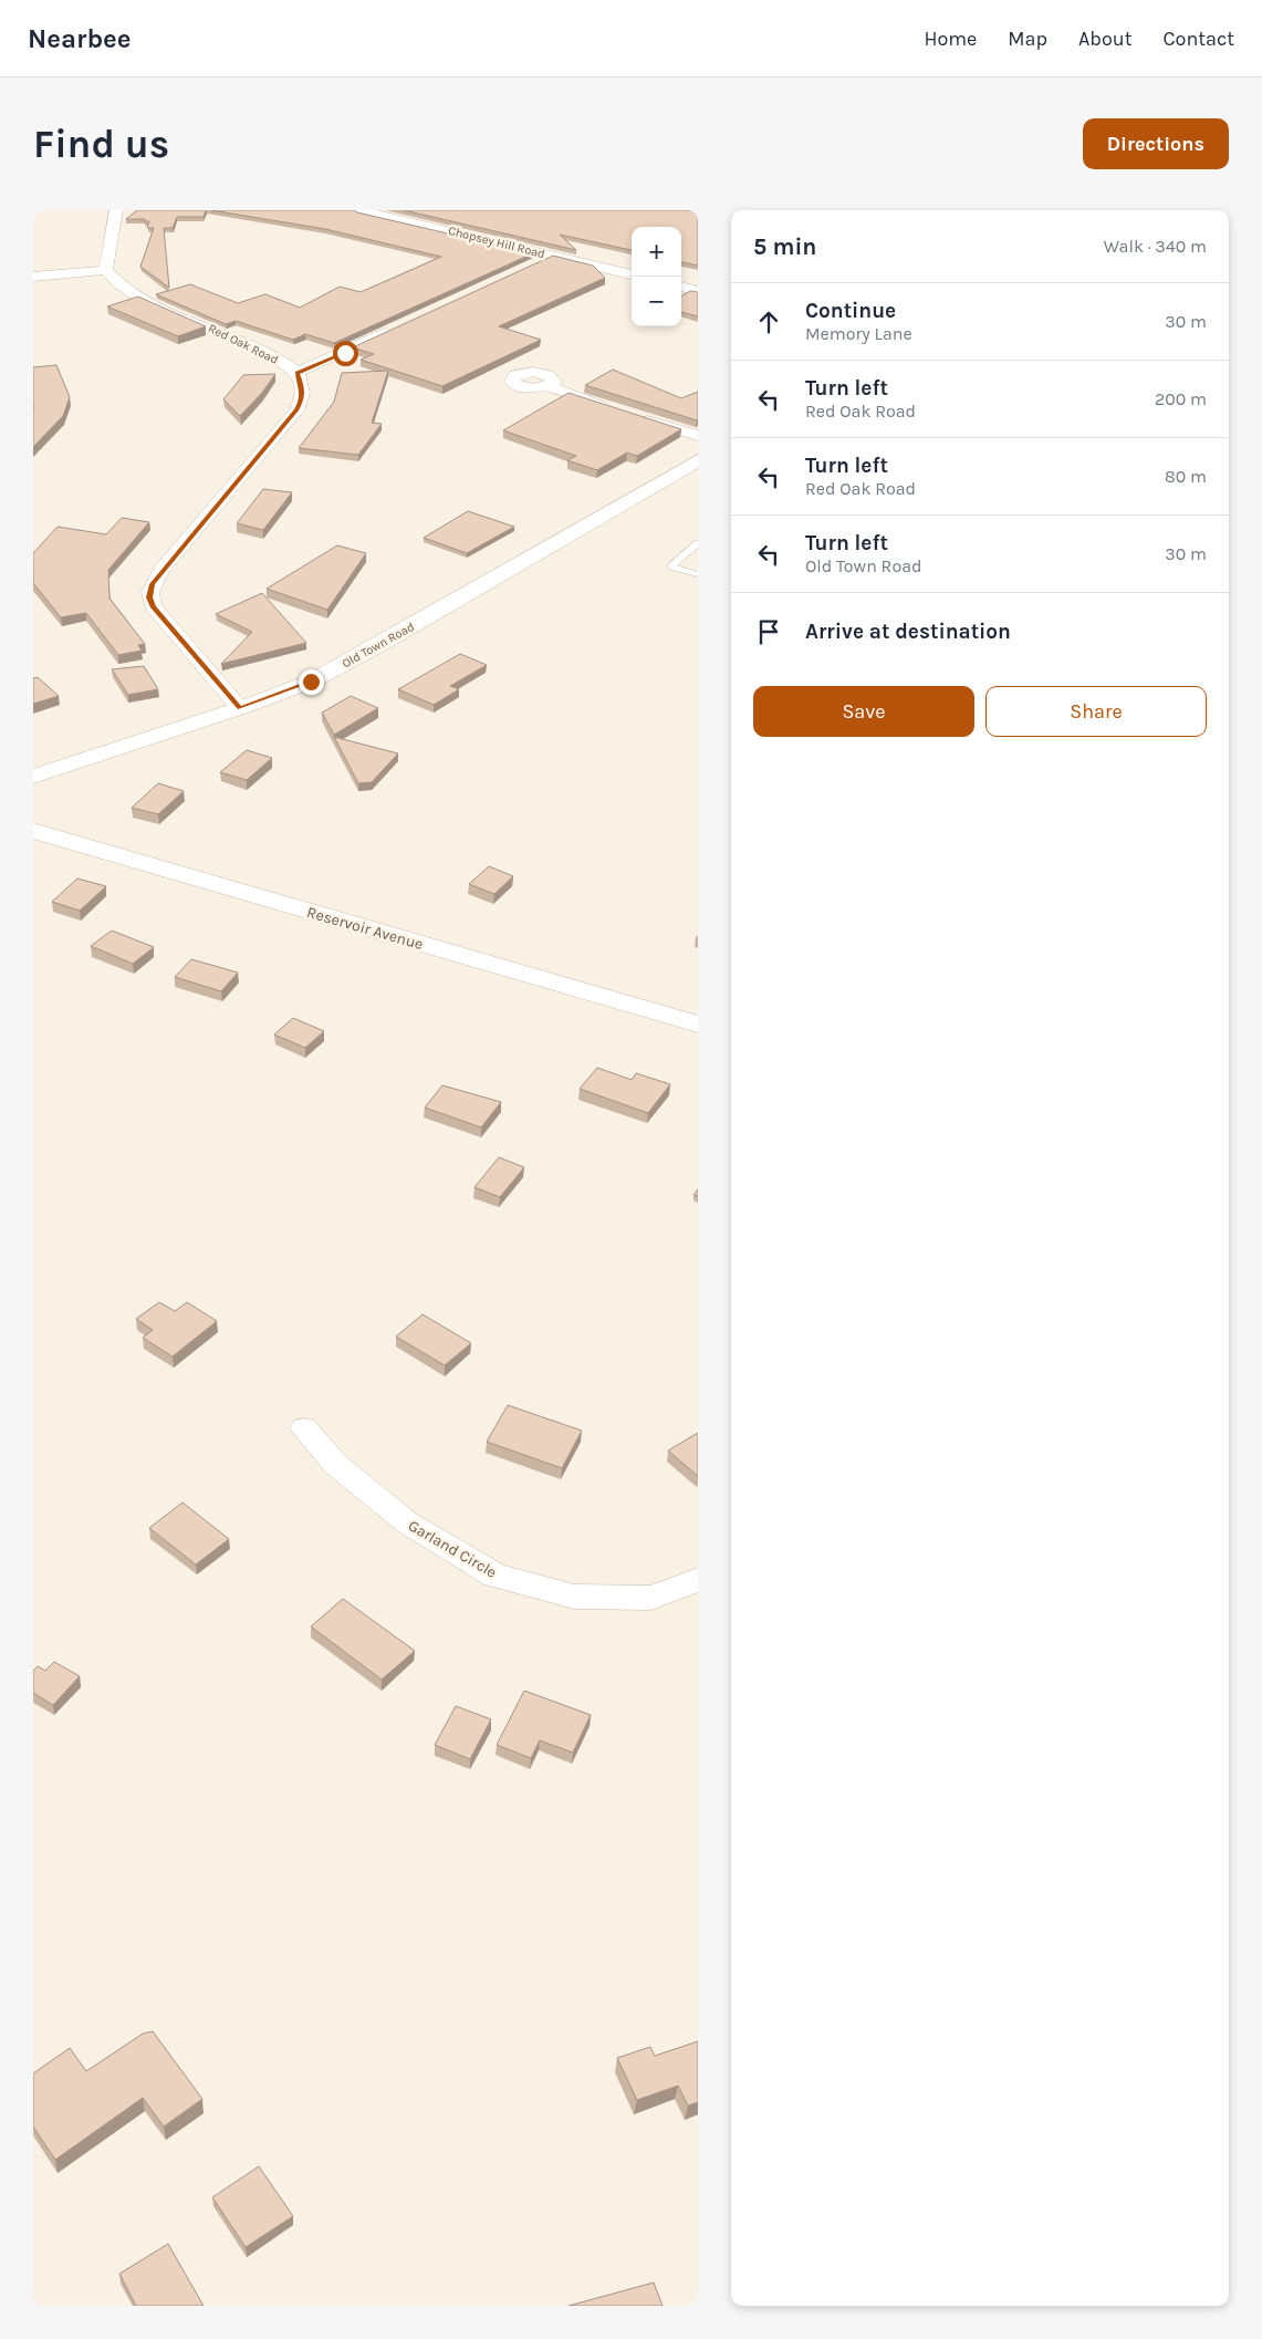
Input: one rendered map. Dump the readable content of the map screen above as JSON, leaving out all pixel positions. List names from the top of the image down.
{
  "streets": {
    "main road": ["Chopsey Hill Road", "Old Town Road", "Reservoir Avenue"],
    "street": ["Red Oak Road", "Garland Circle"]
  },
  "crossings": [
    ["Red Oak Road", "Old Town Road"]
  ],
  "page": {
    "header": "Nearbee",
    "nav": [
      "Home",
      "Map",
      "About",
      "Contact"
    ],
    "buttons": [
      "Directions",
      ["Save", "Share"]
    ],
    "title": "Find us",
    "heading": ["5 min", "Walk · 340 m"],
    "map_buttons": ["+", "−"],
    "list": [
      ["Continue", "Memory Lane", "30 m"],
      ["Turn left", "Red Oak Road", "200 m"],
      ["Turn left", "Red Oak Road", "80 m"],
      ["Turn left", "Old Town Road", "30 m"],
      "Arrive at destination"
    ]
  }
}
